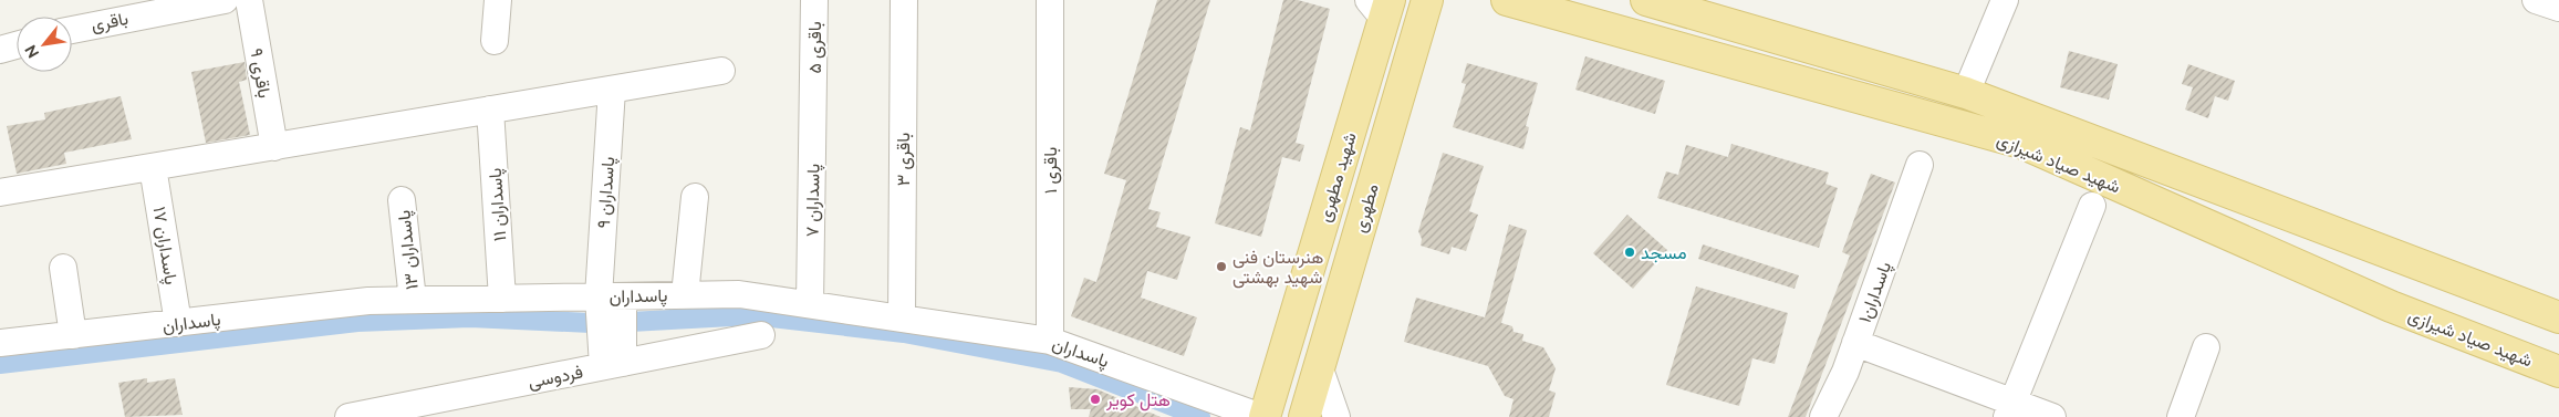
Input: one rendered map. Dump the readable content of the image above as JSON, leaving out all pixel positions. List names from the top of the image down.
{
  "streets": {
    "main road": ["شهید صیاد شیرازی", "شهید مطهری", "مطهری"],
    "street": [
      "باقری",
      "باقری ۵",
      "باقری ۹",
      "باقری ۳",
      "باقری ۱",
      "پاسداران ۹",
      "پاسداران ۷",
      "پاسداران ۱۱",
      "پاسداران ۱۷",
      "پاسداران ۱۳",
      "پاسداران۱",
      "پاسداران",
      "فردوسی"
    ]
  },
  "crossings": [
    ["باقری ۵", "پاسداران ۷"],
    ["باقری ۳", "پاسداران"],
    ["باقری ۱", "پاسداران"],
    ["شهید مطهری", "پاسداران"],
    ["پاسداران ۹", "پاسداران"],
    ["پاسداران ۹", "فردوسی"],
    ["پاسداران ۷", "پاسداران"],
    ["پاسداران ۱۱", "پاسداران"],
    ["پاسداران ۱۷", "پاسداران"],
    ["پاسداران ۱۳", "پاسداران"]
  ],
  "places": ["مسجد", "هنرستان فنی شهید بهشتی", "هتل کویر"],
  "north": "bottom left"
}
